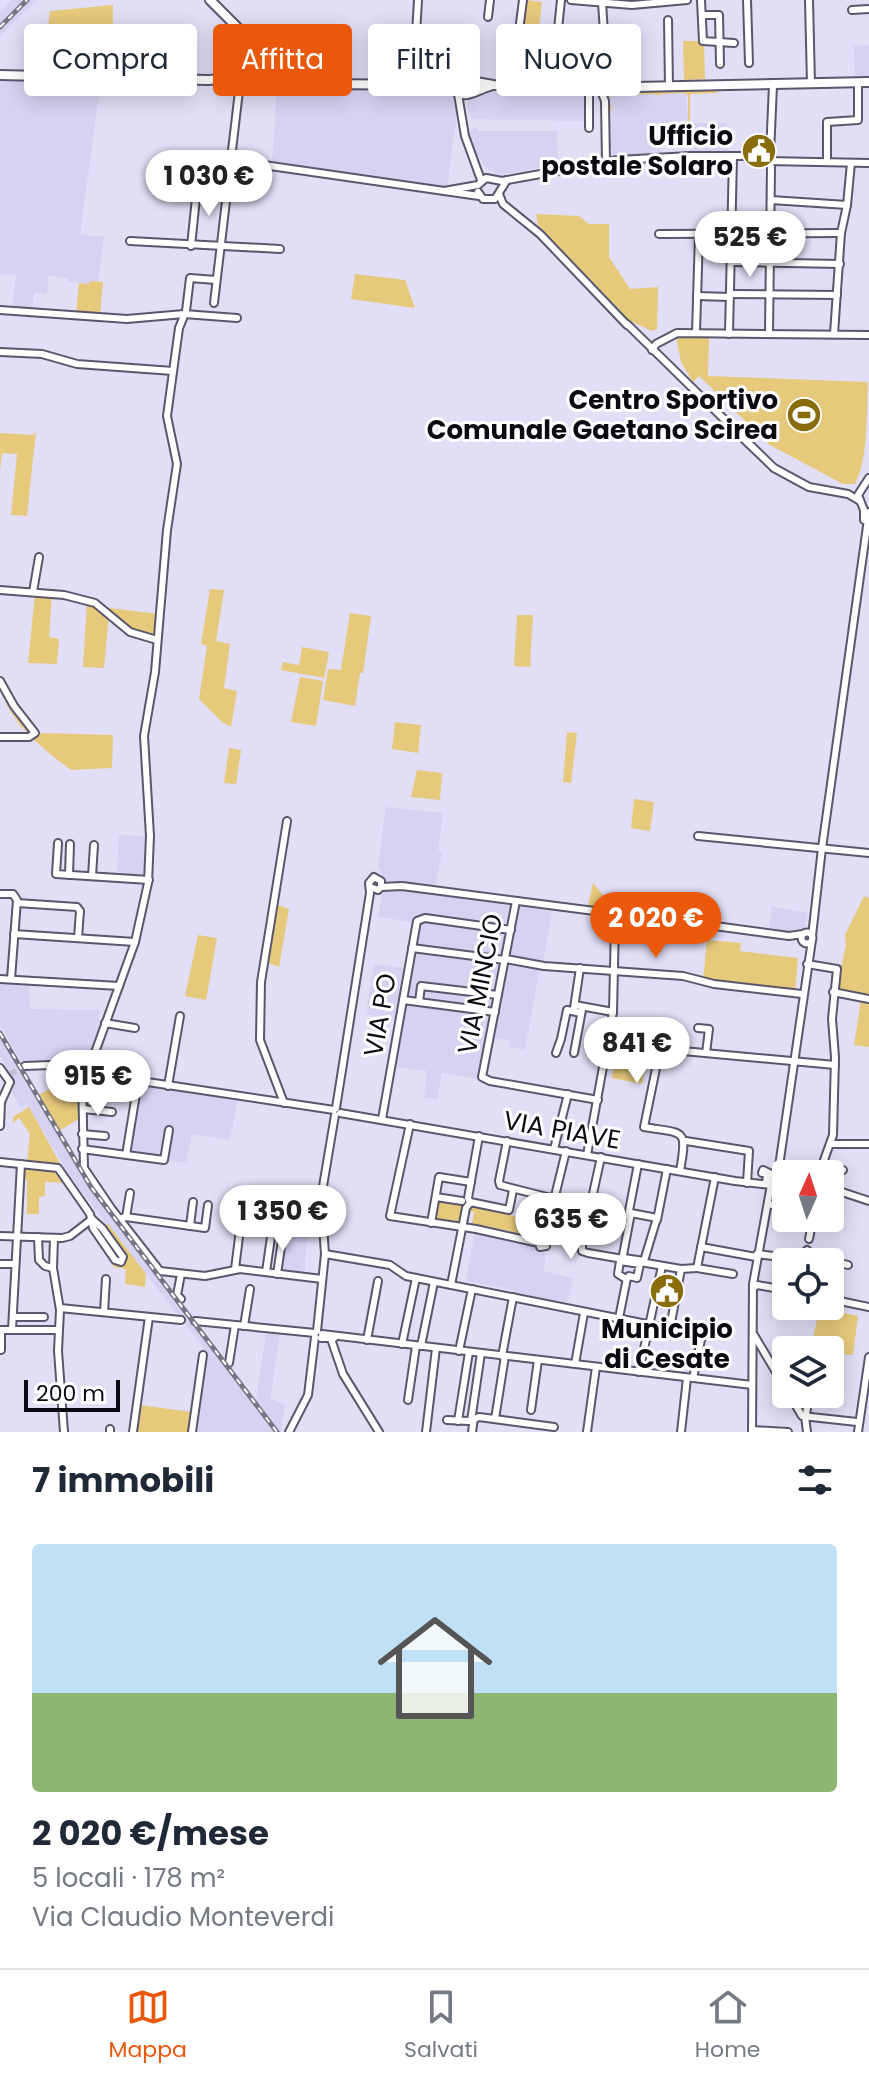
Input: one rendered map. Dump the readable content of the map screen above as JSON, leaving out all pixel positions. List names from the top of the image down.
{
  "streets": {
    "street": ["VIA MINCIO", "VIA PO", "VIA PIAVE"]
  },
  "crossings": [
    ["VIA MINCIO", "VIA PO"],
    ["VIA PO", "VIA PIAVE"]
  ],
  "places": {
    "public building": ["Ufficio postale Solaro", "Municipio di Cesate"],
    "sports": ["Centro Sportivo Comunale Gaetano Scirea"]
  },
  "scale_bar": "200 m",
  "north": "top",
  "page": {
    "chip": [
      "Compra",
      "Affitta",
      "Filtri",
      "Nuovo"
    ],
    "price": [
      "1 030 €",
      "525 €",
      "2 020 €",
      "841 €",
      "915 €",
      "1 350 €",
      "635 €"
    ],
    "scale": "200 m",
    "heading": "7 immobili",
    "list": [
      {
        "name": "2 020 €/mese",
        "note": "5 locali · 178 m² · Via Claudio Monteverdi"
      }
    ],
    "tabs": ["Mappa", "Salvati", "Home"]
  }
}
